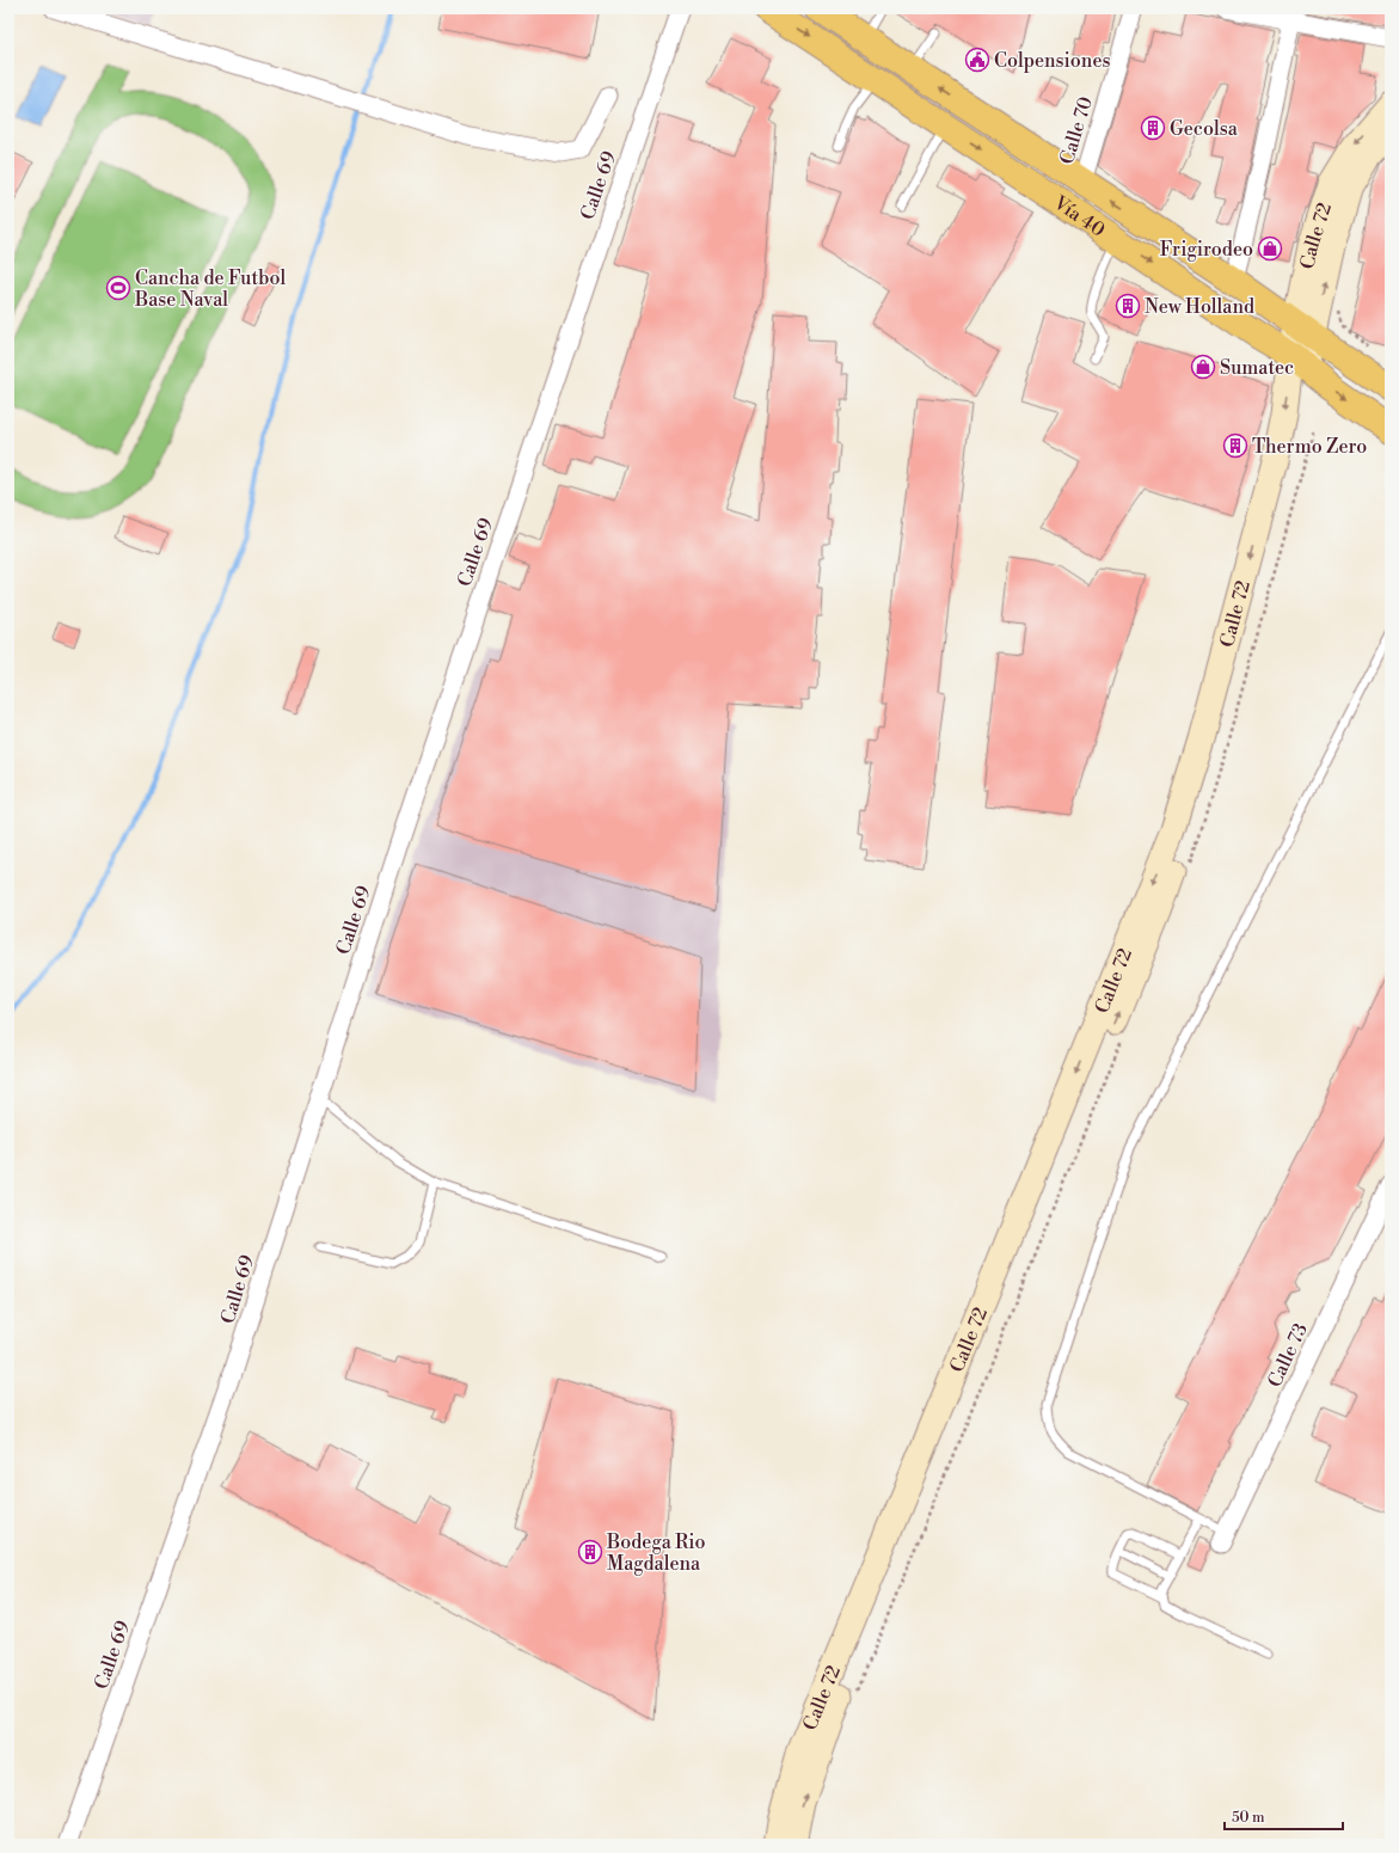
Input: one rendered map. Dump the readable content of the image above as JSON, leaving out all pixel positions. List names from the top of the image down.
{
  "streets": {
    "highway": ["Vía 40"],
    "main road": ["Calle 72"],
    "street": ["Calle 70", "Calle 69", "Calle 73"]
  },
  "crossings": [
    ["Calle 70", "Vía 40"],
    ["Vía 40", "Calle 72"]
  ],
  "places": {
    "public building": ["Colpensiones"],
    "building": [
      "Gecolsa",
      "New Holland",
      "Thermo Zero",
      "Bodega Rio Magdalena"
    ],
    "shop": ["Frigirodeo", "Sumatec"],
    "sports": ["Cancha de Futbol Base Naval"]
  },
  "scale_bar": "50 m"
}
